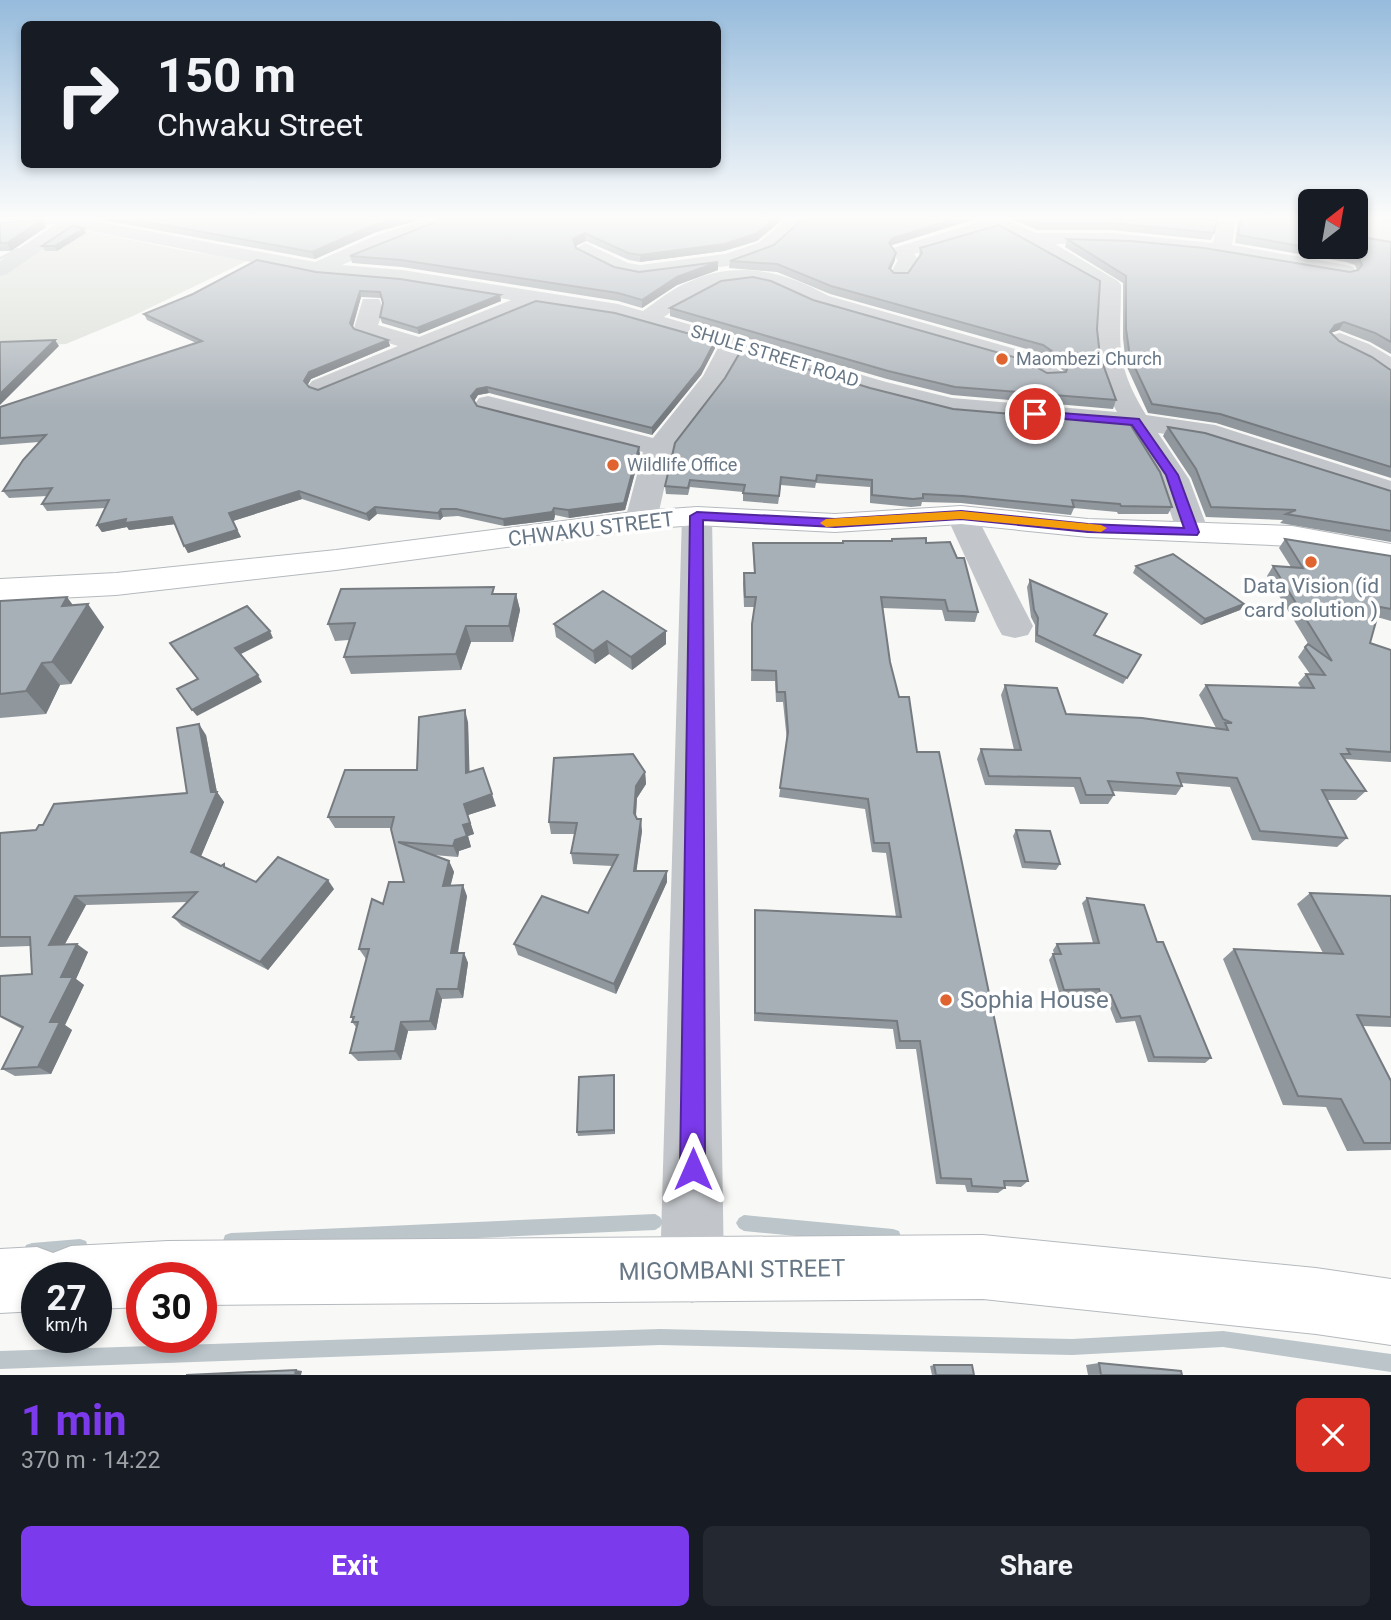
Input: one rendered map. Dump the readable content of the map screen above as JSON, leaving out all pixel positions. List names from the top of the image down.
{
  "streets": {
    "main road": ["CHWAKU STREET", "MIGOMBANI STREET"],
    "street": ["SHULE STREET ROAD"]
  },
  "places": [
    "Maombezi Church",
    "Wildlife Office",
    "Data Vision (id card solution )",
    "Sophia House"
  ],
  "north": "top right",
  "page": {
    "turn": ["150 m", "Chwaku Street"],
    "speed": "27 km/h",
    "limit": "30",
    "heading": ["1 min", "370 m · 14:22"],
    "buttons": ["Exit", "Share"]
  }
}
